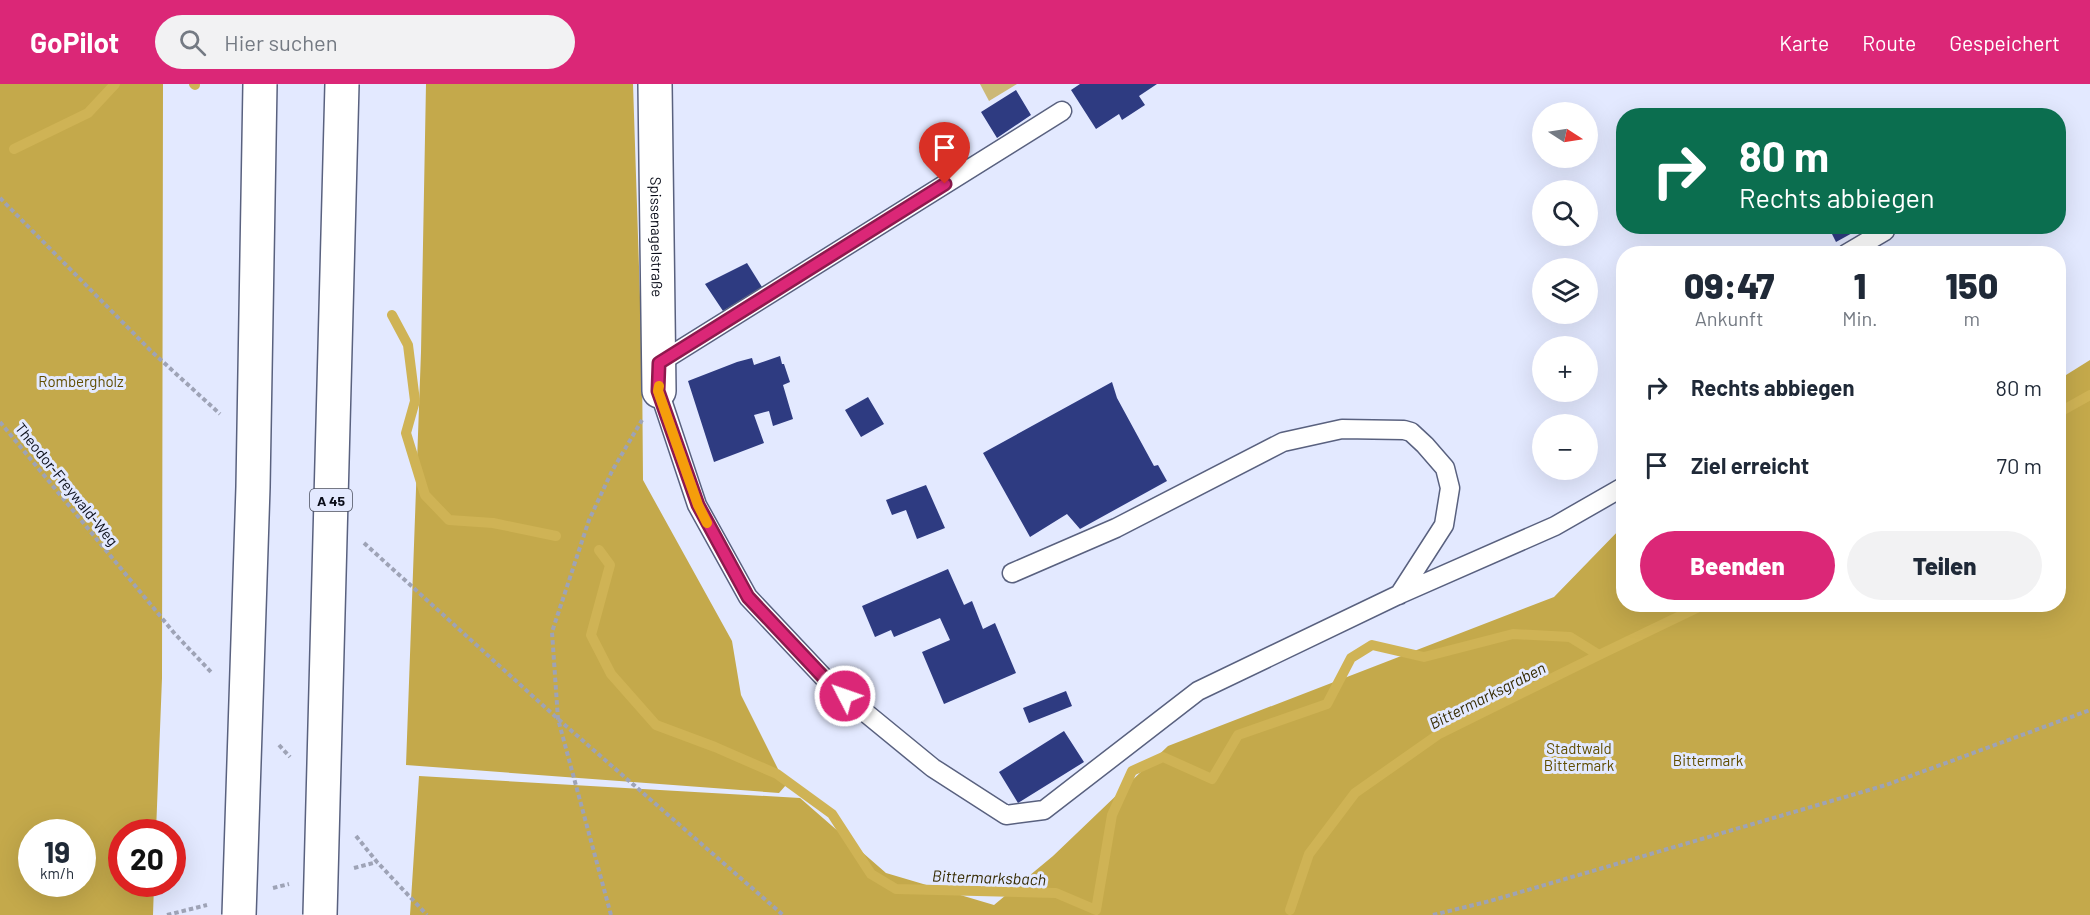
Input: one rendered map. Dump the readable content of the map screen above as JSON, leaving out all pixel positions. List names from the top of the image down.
{
  "streets": {
    "main road": ["Spissenagelstraße", "A 45"],
    "path": ["Theodor-Freywald-Weg"]
  },
  "water": ["Bittermarksgraben", "Bittermarksbach"],
  "parks": ["Rombergholz", "Stadtwald Bittermark", "Bittermark"],
  "north": "right",
  "page": {
    "header": "GoPilot",
    "search": "Hier suchen",
    "nav": ["Karte", "Route", "Gespeichert"],
    "map_buttons": ["+", "−"],
    "turn": ["80 m", "Rechts abbiegen"],
    "eta": [
      "09:47",
      "Ankunft",
      "1",
      "Min.",
      "150",
      "m"
    ],
    "list": [
      {
        "name": "Rechts abbiegen",
        "value": "80 m"
      },
      {
        "name": "Ziel erreicht",
        "value": "70 m"
      }
    ],
    "buttons": ["Beenden", "Teilen"],
    "speed": "19 km/h",
    "limit": "20"
  }
}
